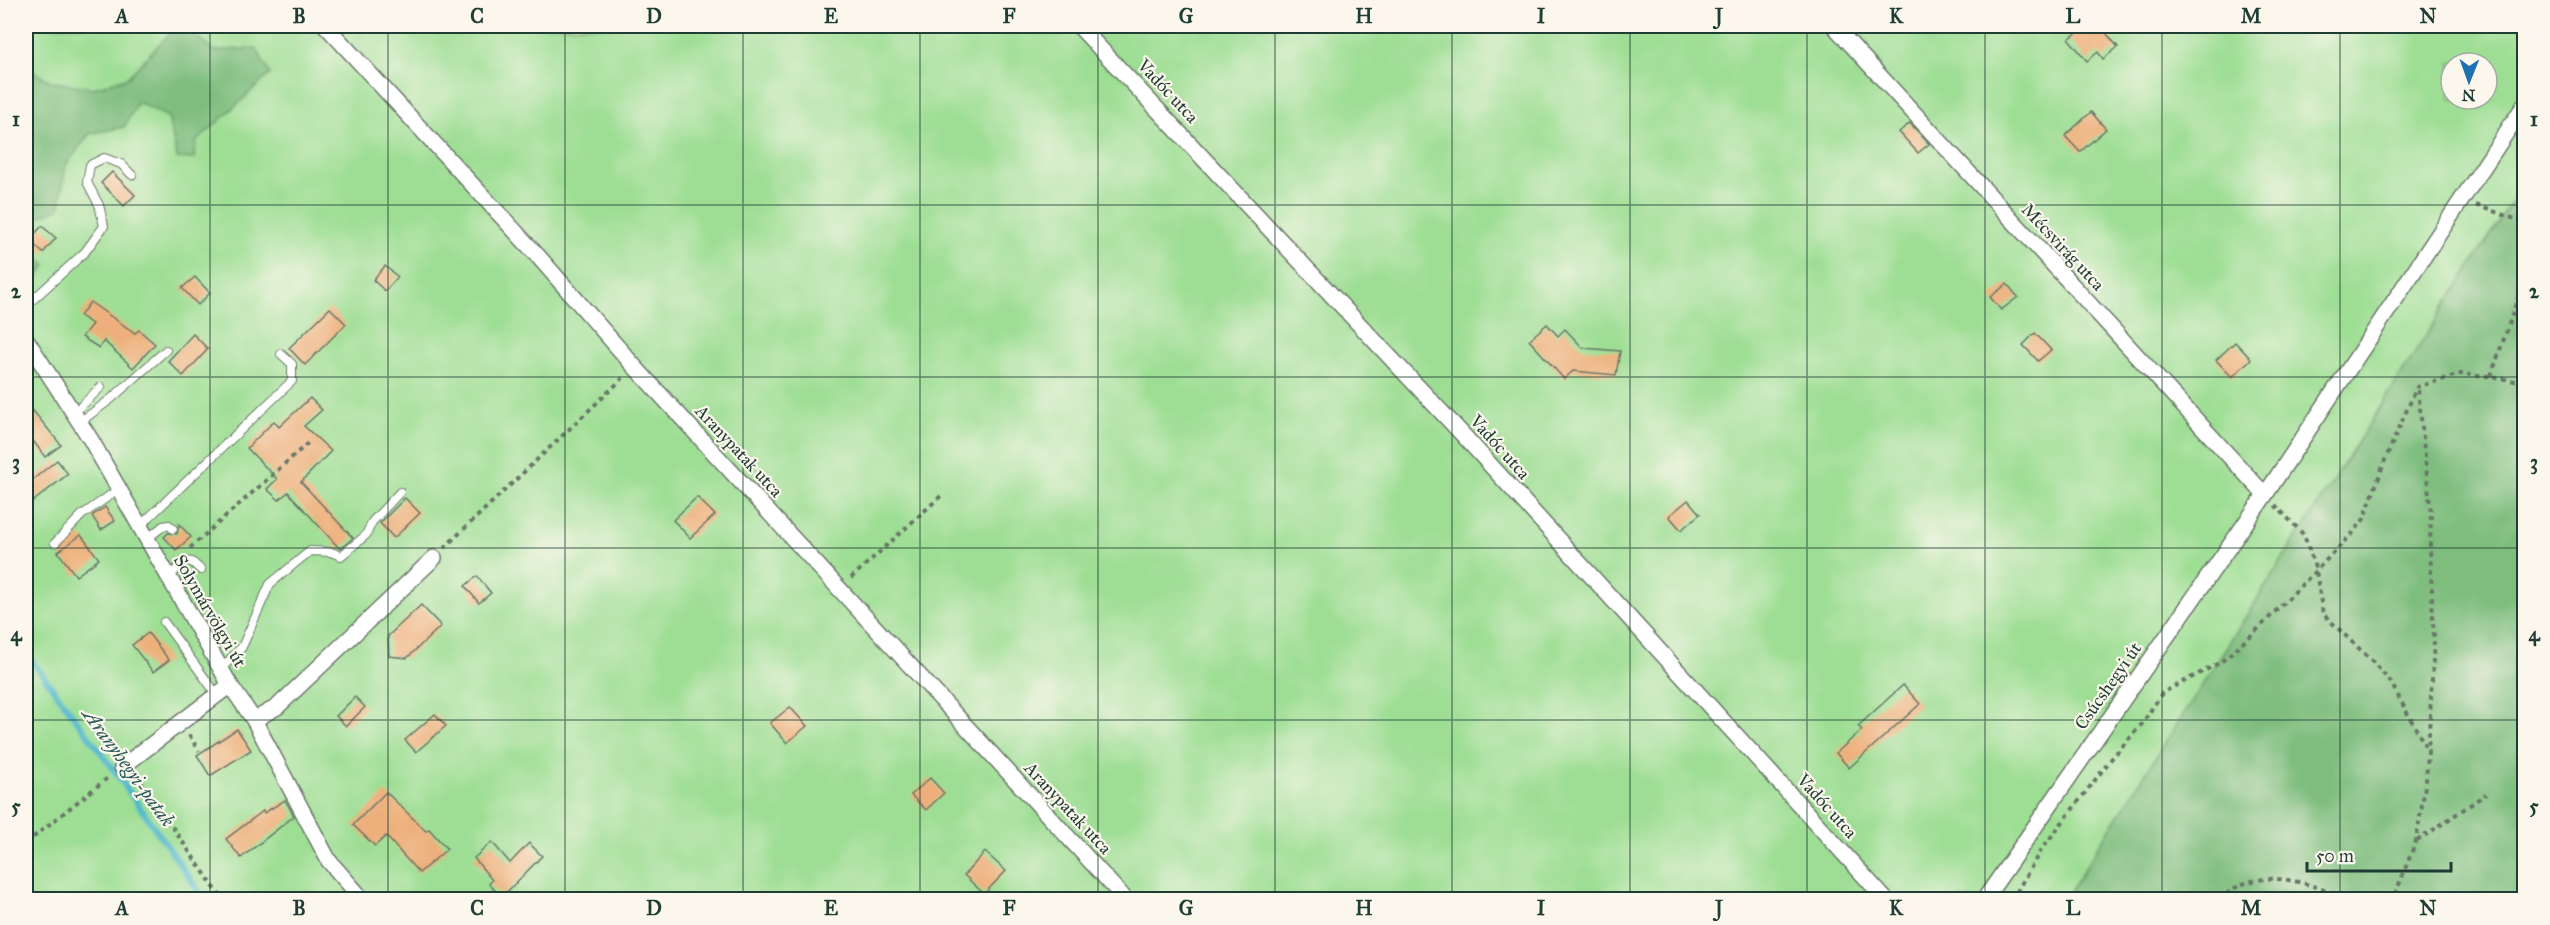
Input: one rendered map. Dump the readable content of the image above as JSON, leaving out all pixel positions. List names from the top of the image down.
{
  "streets": {
    "street": [
      "Vadóc utca",
      "Mécsvirág utca",
      "Aranypatak utca",
      "Solymárvölgyi út",
      "Csúcshegyi út"
    ]
  },
  "crossings": [
    ["Mécsvirág utca", "Csúcshegyi út"]
  ],
  "water": ["Aranyhegyi-patak"],
  "scale_bar": "50 m",
  "north": "bottom",
  "grid": {
    "columns": [
      "A",
      "B",
      "C",
      "D",
      "E",
      "F",
      "G",
      "H",
      "I",
      "J",
      "K",
      "L",
      "M",
      "N"
    ],
    "rows": [
      "1",
      "2",
      "3",
      "4",
      "5"
    ]
  }
}
